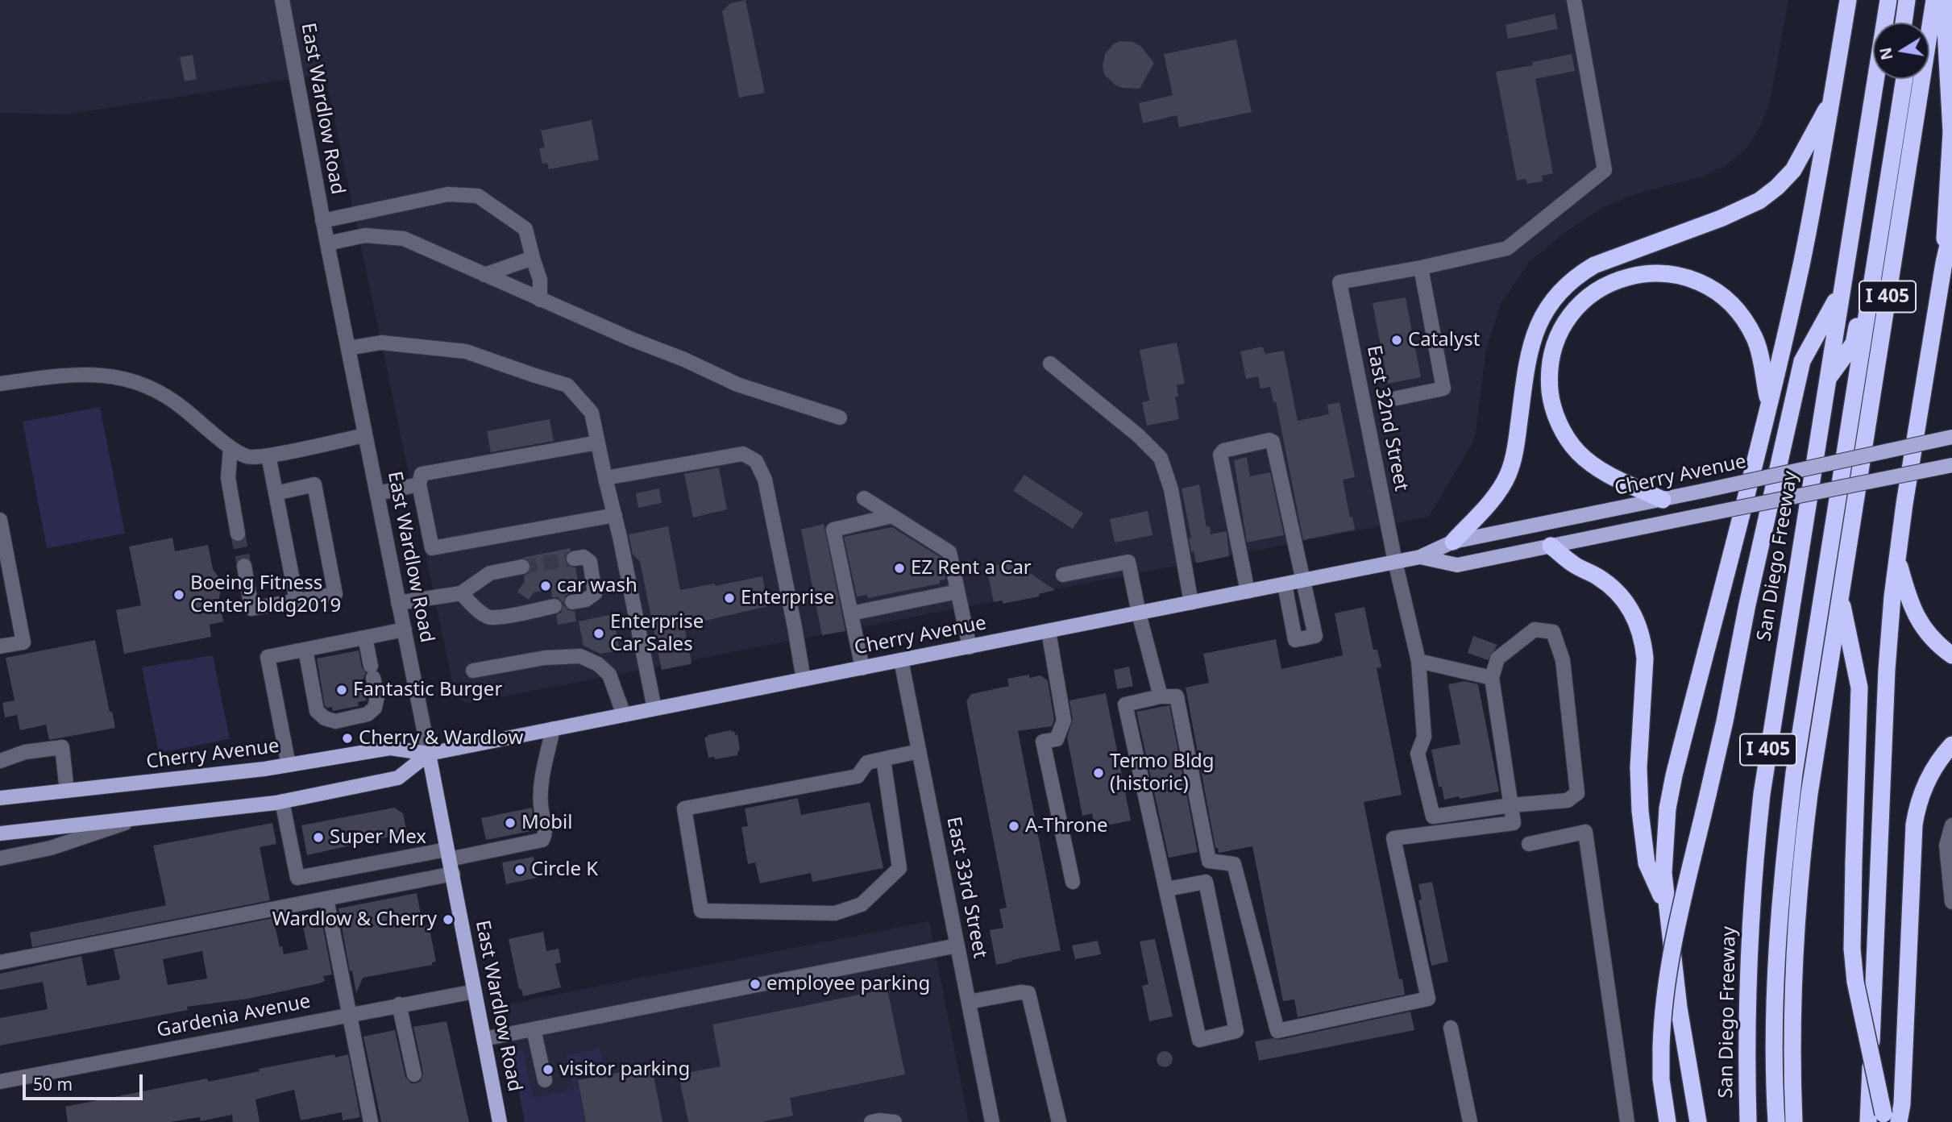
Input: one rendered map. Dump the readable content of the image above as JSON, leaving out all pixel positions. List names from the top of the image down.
{
  "streets": {
    "highway": ["I 405", "San Diego Freeway"],
    "main road": ["East Wardlow Road", "Cherry Avenue"],
    "street": ["East 32nd Street", "East 33rd Street", "Gardenia Avenue"]
  },
  "crossings": [
    ["East Wardlow Road", "Cherry Avenue"],
    ["East Wardlow Road", "Gardenia Avenue"],
    ["East 32nd Street", "Cherry Avenue"],
    ["Cherry Avenue", "East 33rd Street"]
  ],
  "places": [
    "Catalyst",
    "EZ Rent a Car",
    "car wash",
    "Boeing Fitness Center bldg2019",
    "Enterprise",
    "Enterprise Car Sales",
    "Fantastic Burger",
    "Cherry & Wardlow",
    "Termo Bldg (historic)",
    "Mobil",
    "A-Throne",
    "Super Mex",
    "Circle K",
    "Wardlow & Cherry",
    "employee parking",
    "visitor parking"
  ],
  "scale_bar": "50 m",
  "north": "left"
}
